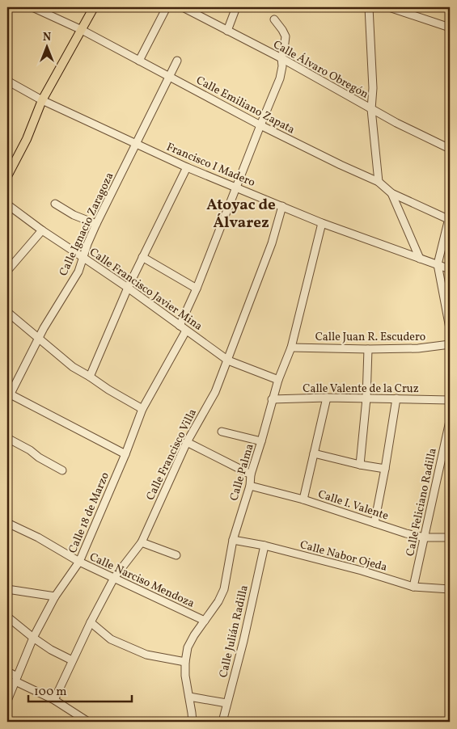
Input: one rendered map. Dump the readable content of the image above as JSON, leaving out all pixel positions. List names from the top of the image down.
{
  "streets": {
    "street": [
      "Calle Álvaro Obregón",
      "Calle Emiliano Zapata",
      "Francisco I Madero",
      "Calle Ignacio Zaragoza",
      "Calle Francisco Javier Mina",
      "Calle Juan R. Escudero",
      "Calle Valente de la Cruz",
      "Calle Francisco Villa",
      "Calle Palma",
      "Calle Feliciano Radilla",
      "Calle I. Valente",
      "Calle 18 de Marzo",
      "Calle Nabor Ojeda",
      "Calle Narciso Mendoza",
      "Calle Julián Radilla"
    ]
  },
  "crossings": [
    ["Calle Emiliano Zapata", "Calle Ignacio Zaragoza"],
    ["Francisco I Madero", "Calle Ignacio Zaragoza"],
    ["Francisco I Madero", "Calle Francisco Villa"],
    ["Francisco I Madero", "Calle Palma"],
    ["Calle Ignacio Zaragoza", "Calle Francisco Javier Mina"],
    ["Calle Francisco Javier Mina", "Calle Francisco Villa"],
    ["Calle Francisco Javier Mina", "Calle Palma"],
    ["Calle Francisco Javier Mina", "Calle 18 de Marzo"],
    ["Calle Juan R. Escudero", "Calle Palma"],
    ["Calle Valente de la Cruz", "Calle Palma"],
    ["Calle Francisco Villa", "Calle Narciso Mendoza"],
    ["Calle Palma", "Calle I. Valente"],
    ["Calle Palma", "Calle Nabor Ojeda"],
    ["Calle Palma", "Calle Narciso Mendoza"],
    ["Calle Feliciano Radilla", "Calle I. Valente"],
    ["Calle Feliciano Radilla", "Calle Nabor Ojeda"],
    ["Calle 18 de Marzo", "Calle Narciso Mendoza"],
    ["Calle Nabor Ojeda", "Calle Julián Radilla"]
  ],
  "districts": ["Atoyac de Álvarez"],
  "scale_bar": "100 m",
  "north": "top"
}
